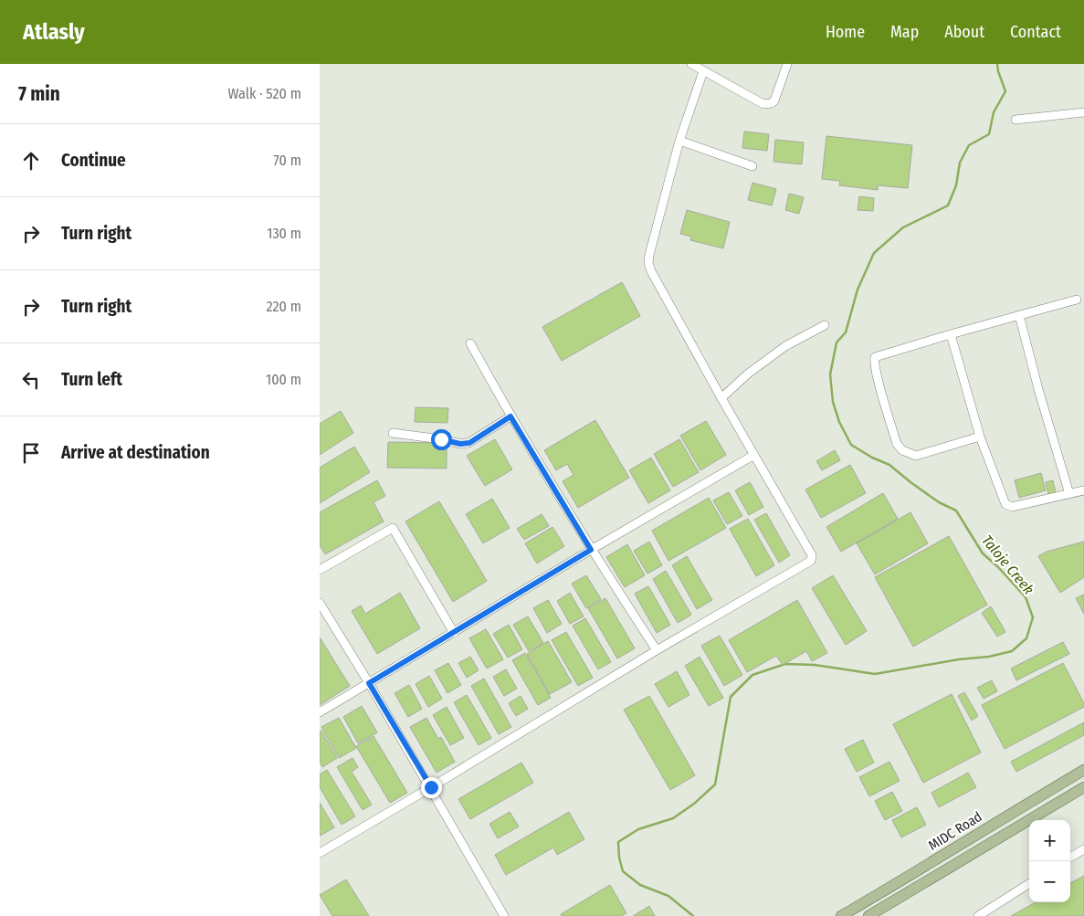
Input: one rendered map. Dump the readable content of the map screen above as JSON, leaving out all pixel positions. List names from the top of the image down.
{
  "streets": {
    "main road": ["MIDC Road"]
  },
  "water": ["Taloje Creek"],
  "page": {
    "header": "Atlasly",
    "nav": [
      "Home",
      "Map",
      "About",
      "Contact"
    ],
    "heading": ["7 min", "Walk · 520 m"],
    "list": [
      ["Continue", "70 m"],
      ["Turn right", "130 m"],
      ["Turn right", "220 m"],
      ["Turn left", "100 m"],
      "Arrive at destination"
    ],
    "map_buttons": ["+", "−"]
  }
}
